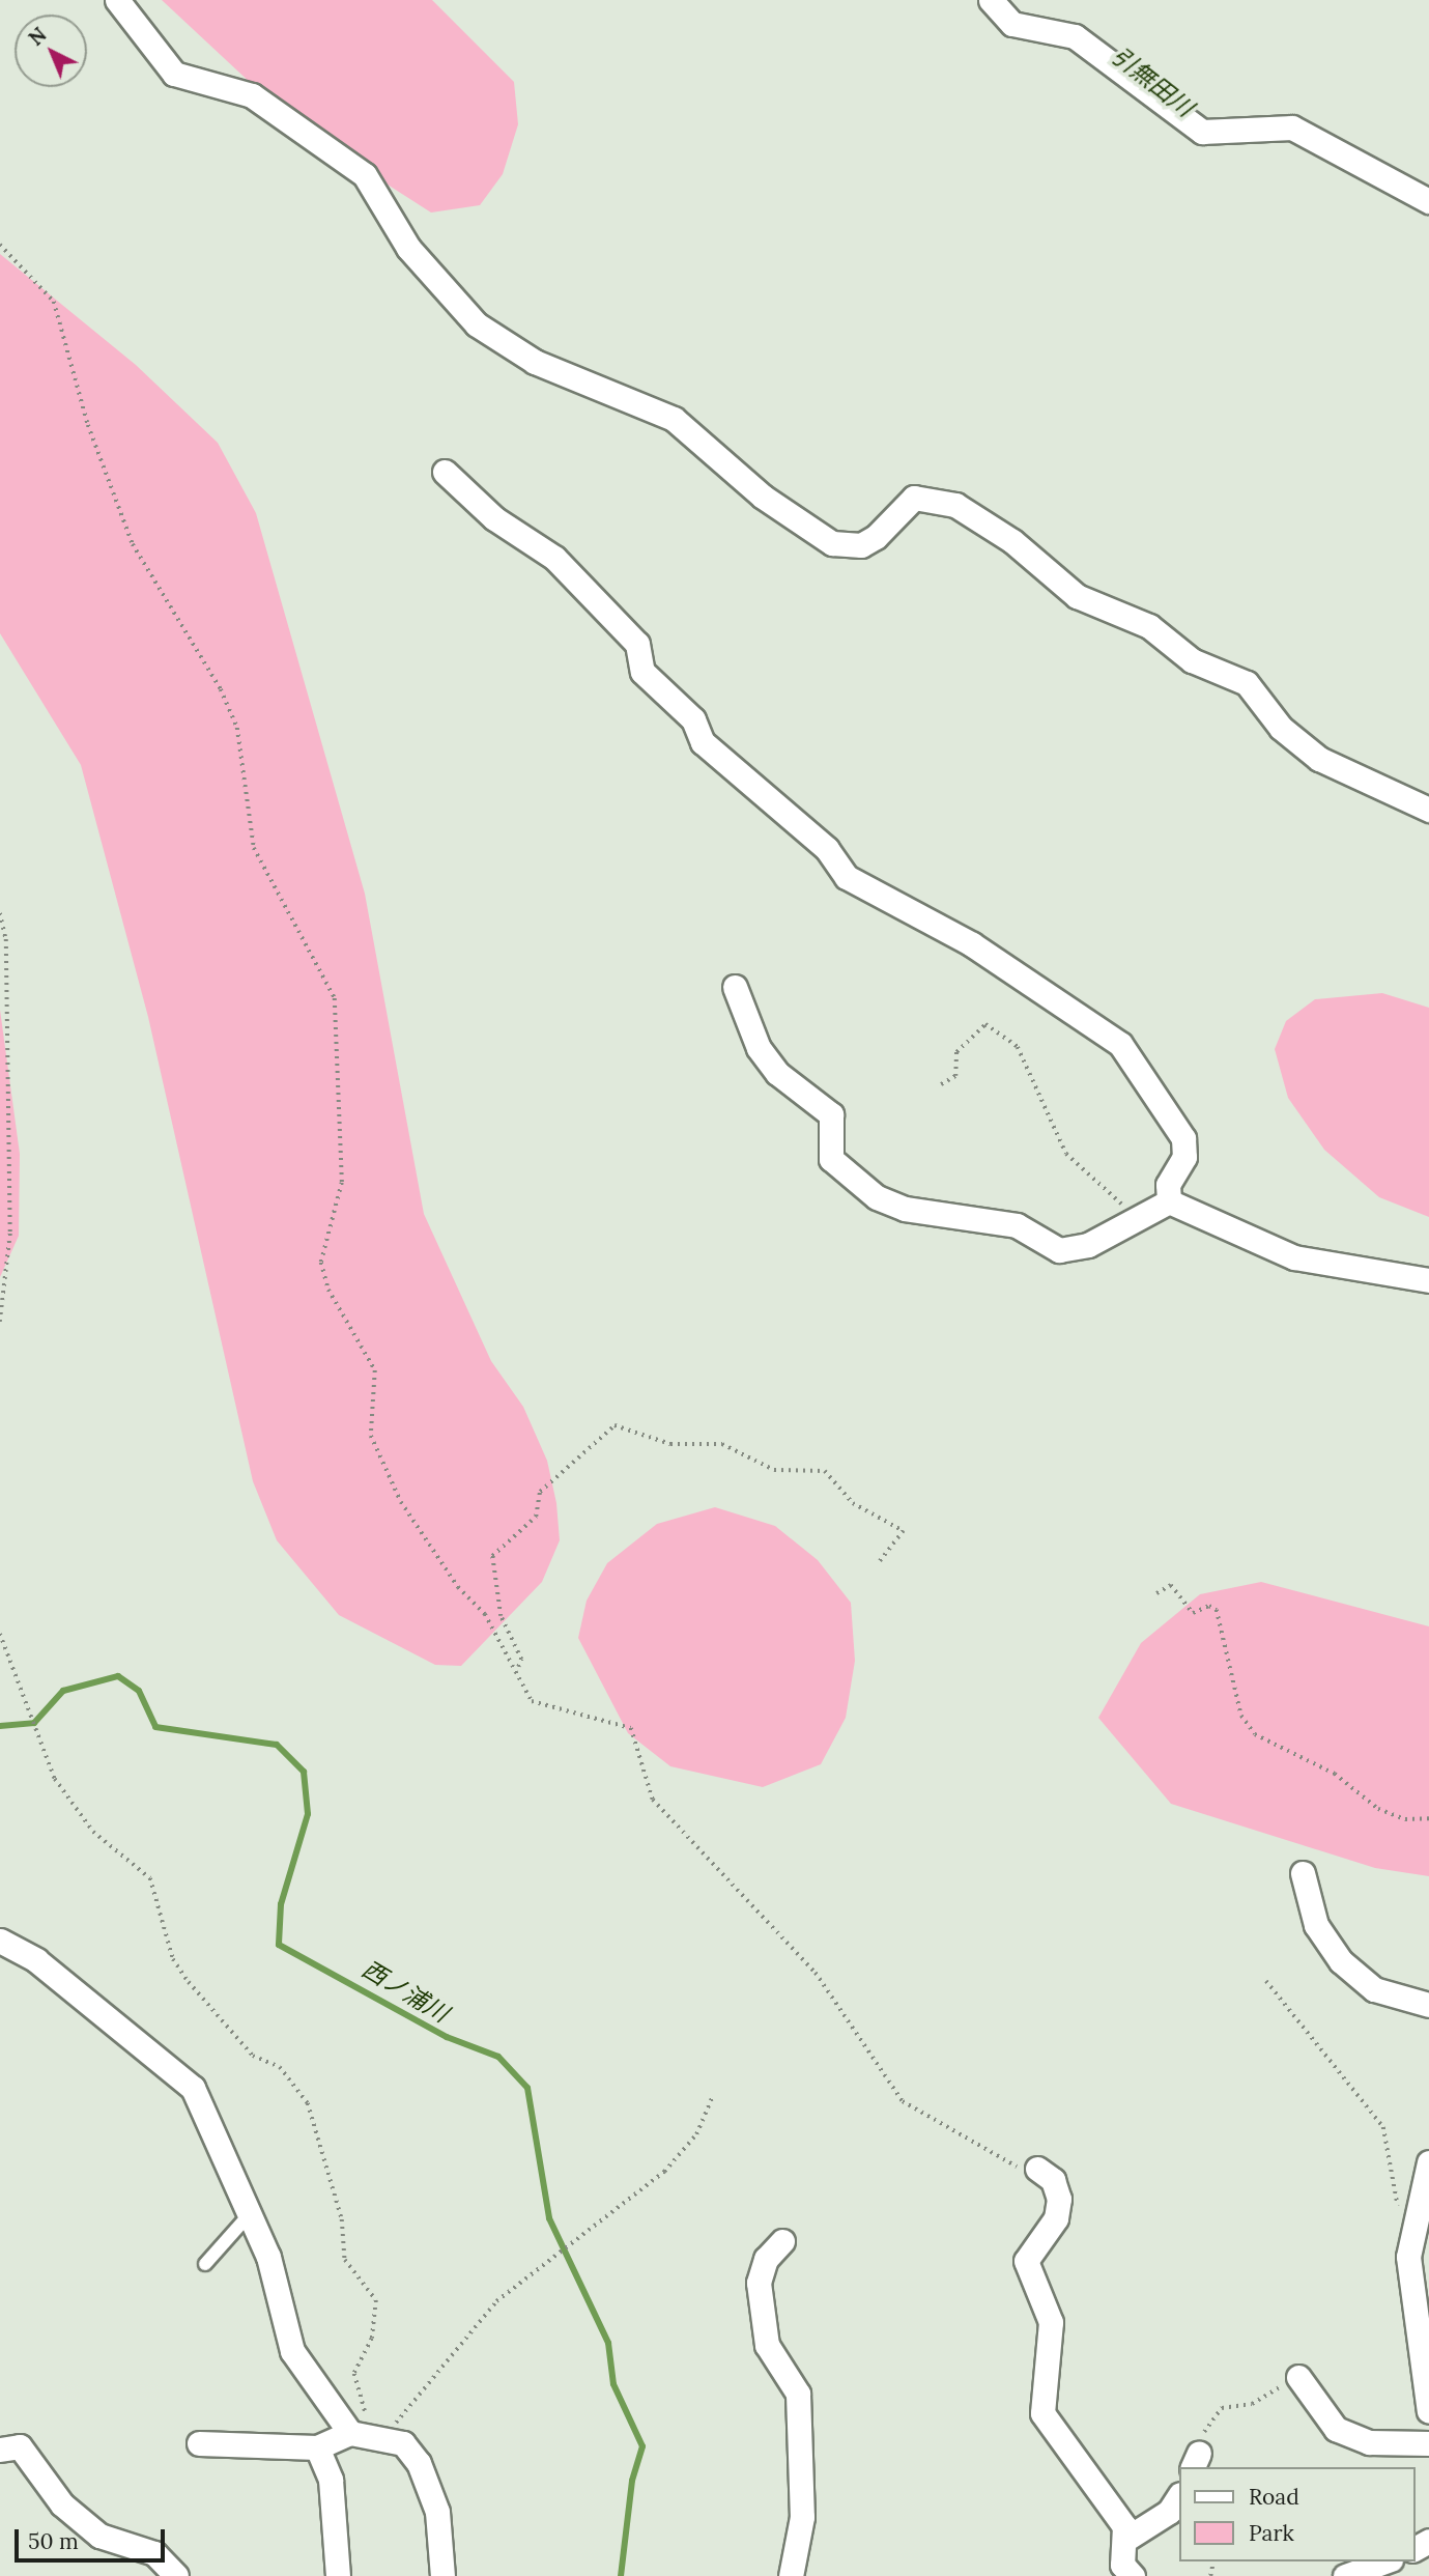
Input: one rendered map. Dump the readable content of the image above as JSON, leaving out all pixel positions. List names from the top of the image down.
{
  "water": ["引無田川", "西ノ浦川"],
  "legend": ["Road", "Park"],
  "scale_bar": "50 m",
  "north": "top left"
}
